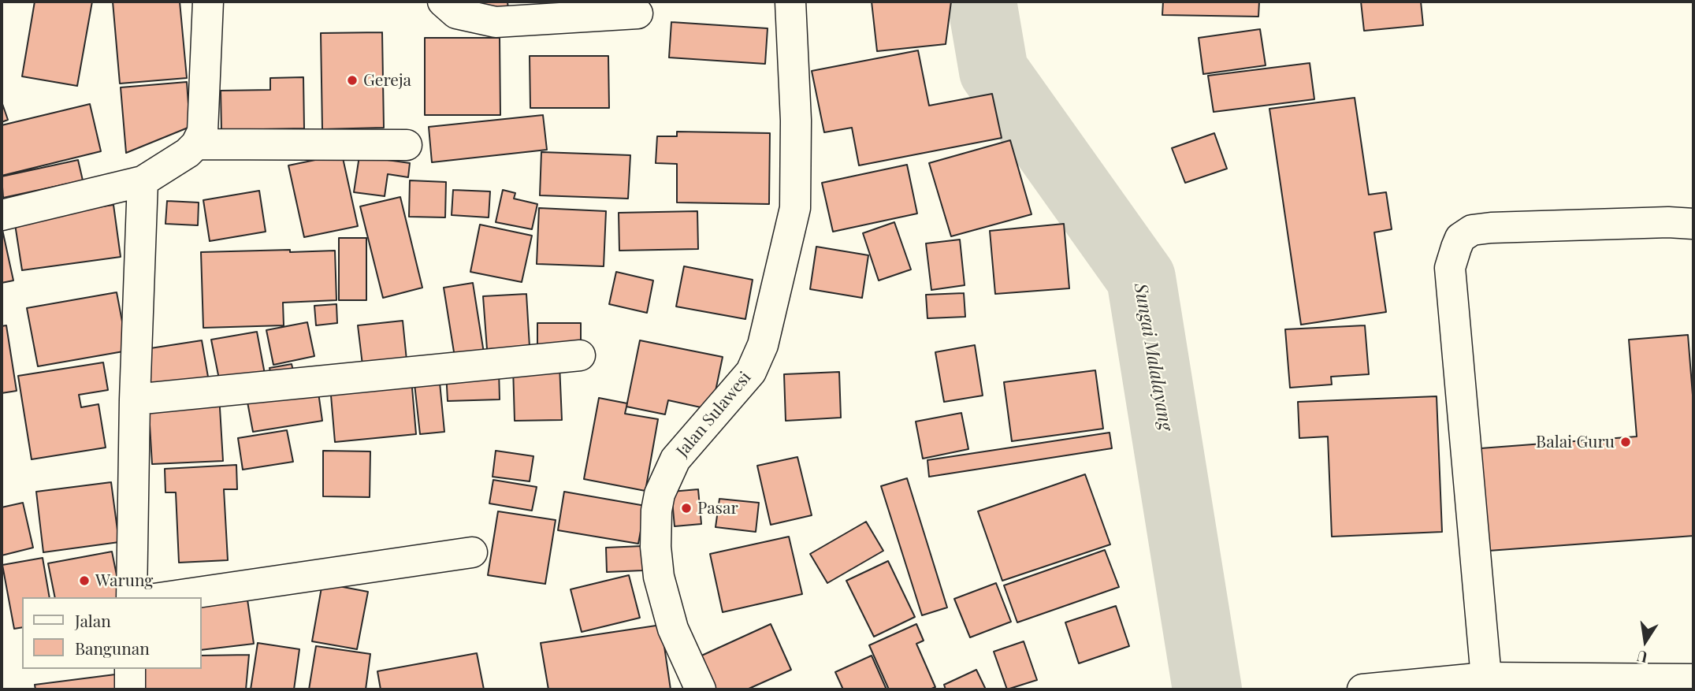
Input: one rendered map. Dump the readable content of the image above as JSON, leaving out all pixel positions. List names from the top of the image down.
{
  "streets": {
    "main road": ["Jalan Sulawesi"]
  },
  "water": ["Sungai Malalayang"],
  "places": [
    "Gereja",
    "Balai Guru",
    "Pasar",
    "Warung"
  ],
  "legend": ["Jalan", "Bangunan"],
  "north": "bottom"
}
